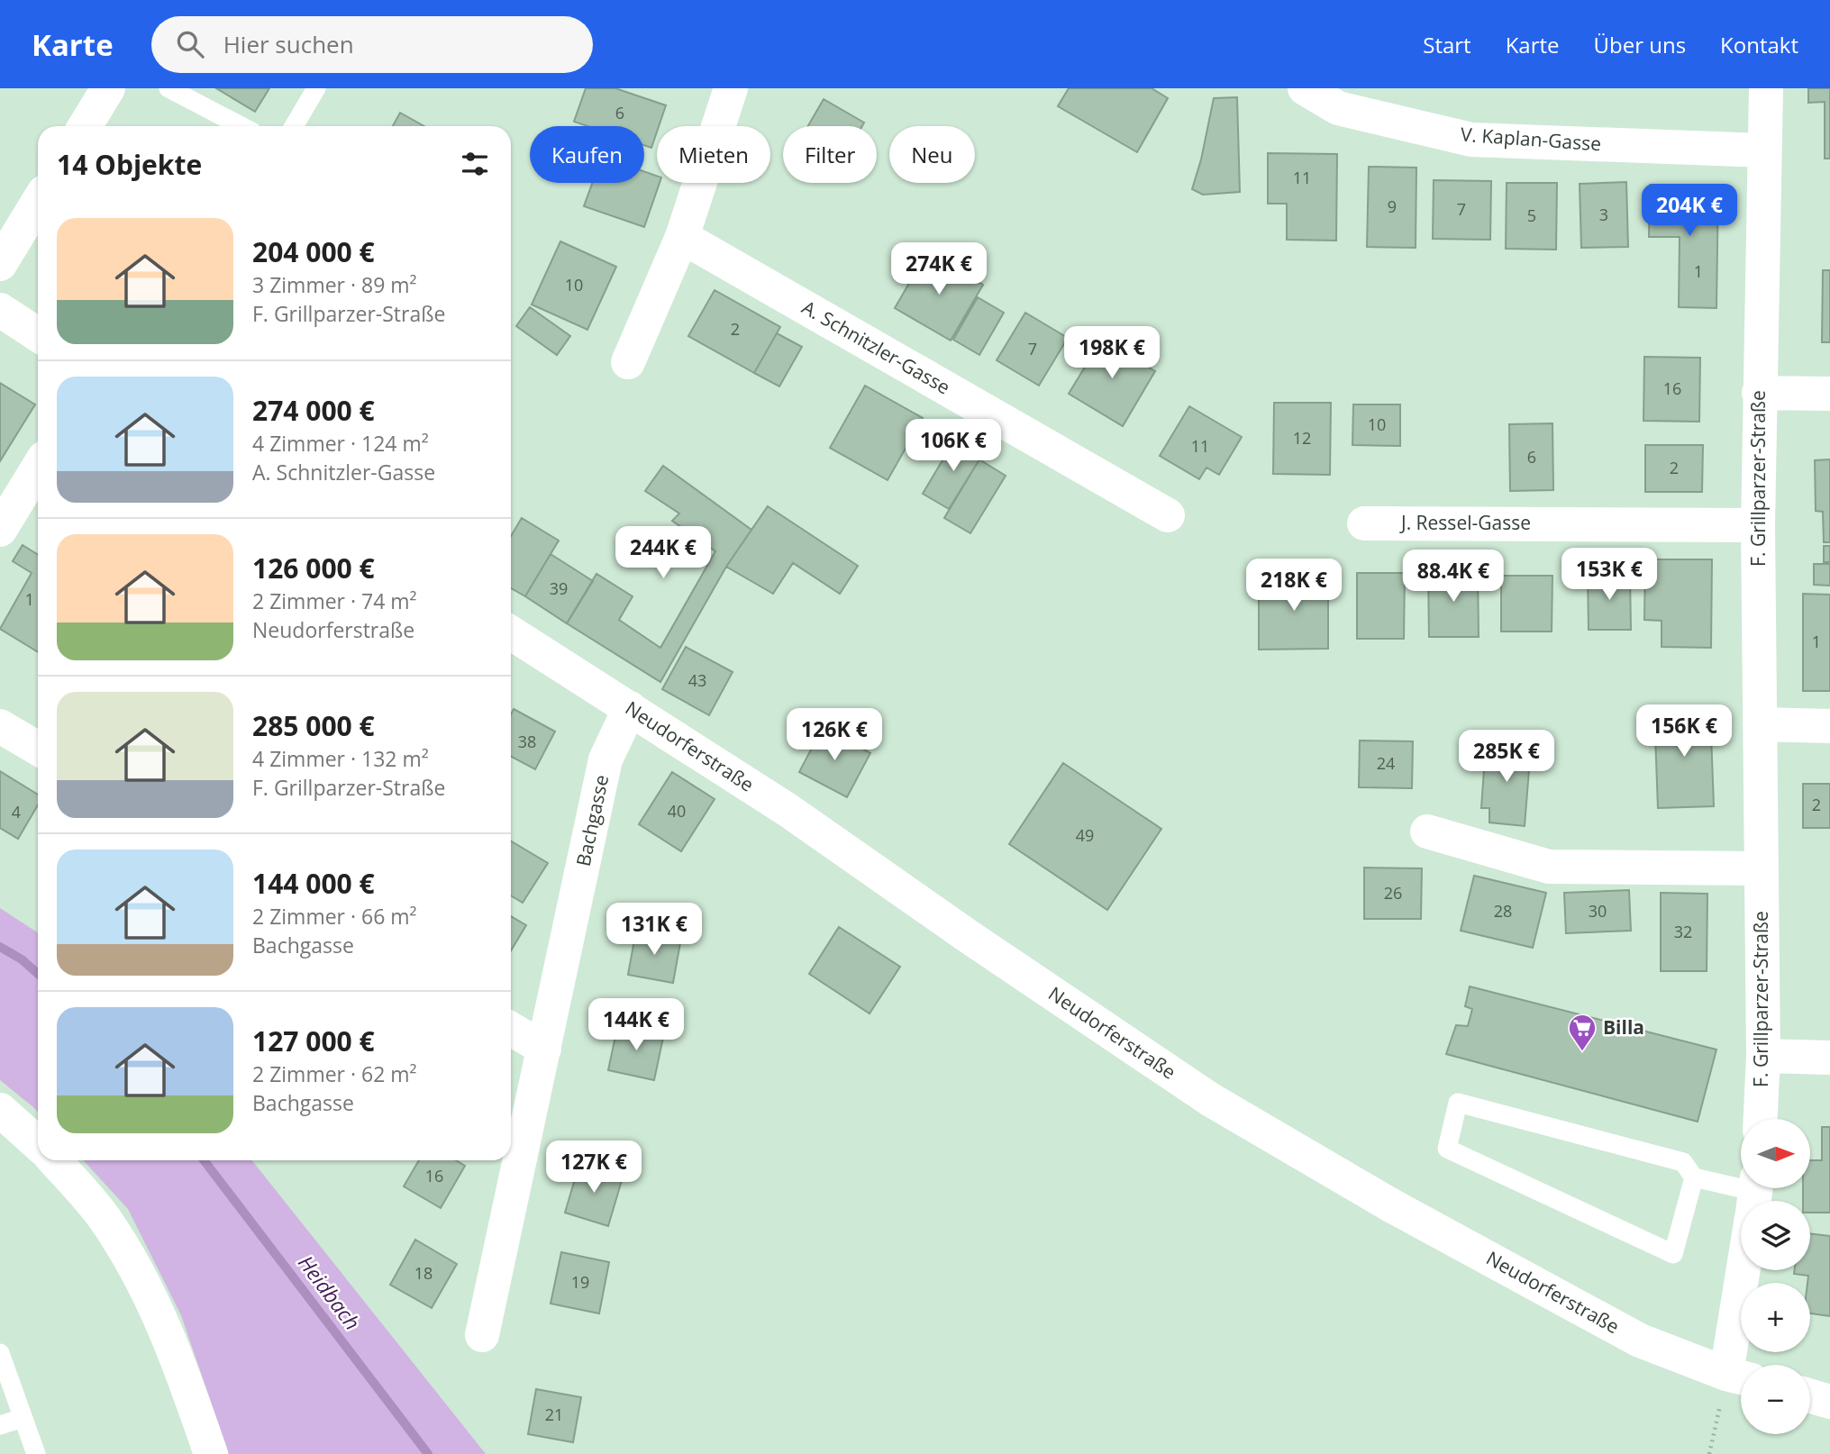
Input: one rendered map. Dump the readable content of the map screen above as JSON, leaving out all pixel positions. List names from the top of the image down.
{
  "streets": {
    "street": [
      "V. Kaplan-Gasse",
      "A. Schnitzler-Gasse",
      "F. Grillparzer-Straße",
      "J. Ressel-Gasse",
      "Neudorferstraße",
      "Bachgasse"
    ]
  },
  "crossings": [
    ["V. Kaplan-Gasse", "F. Grillparzer-Straße"],
    ["F. Grillparzer-Straße", "J. Ressel-Gasse"],
    ["Neudorferstraße", "Bachgasse"]
  ],
  "water": ["Heidbach"],
  "places": {
    "supermarket": ["Billa"]
  },
  "house_numbers": [
    "6",
    "11",
    "9",
    "7",
    "3",
    "5",
    "1",
    "10",
    "2",
    "7",
    "16",
    "10",
    "12",
    "11",
    "6",
    "2",
    "39",
    "1",
    "1",
    "43",
    "38",
    "24",
    "2",
    "40",
    "4",
    "49",
    "26",
    "28",
    "30",
    "32",
    "16",
    "18",
    "19",
    "21"
  ],
  "north": "right",
  "page": {
    "header": "Karte",
    "search": "Hier suchen",
    "nav": [
      "Start",
      "Karte",
      "Über uns",
      "Kontakt"
    ],
    "chip": [
      "Kaufen",
      "Mieten",
      "Filter",
      "Neu"
    ],
    "heading": "14 Objekte",
    "price": [
      "204K €",
      "274K €",
      "198K €",
      "106K €",
      "244K €",
      "153K €",
      "88.4K €",
      "218K €",
      "156K €",
      "126K €",
      "285K €",
      "131K €",
      "144K €",
      "127K €"
    ],
    "list": [
      {
        "name": "204 000 €",
        "note": "3 Zimmer · 89 m² · F. Grillparzer-Straße"
      },
      {
        "name": "274 000 €",
        "note": "4 Zimmer · 124 m² · A. Schnitzler-Gasse"
      },
      {
        "name": "126 000 €",
        "note": "2 Zimmer · 74 m² · Neudorferstraße"
      },
      {
        "name": "285 000 €",
        "note": "4 Zimmer · 132 m² · F. Grillparzer-Straße"
      },
      {
        "name": "144 000 €",
        "note": "2 Zimmer · 66 m² · Bachgasse"
      },
      {
        "name": "127 000 €",
        "note": "2 Zimmer · 62 m² · Bachgasse"
      }
    ],
    "map_buttons": ["+", "−"]
  }
}
